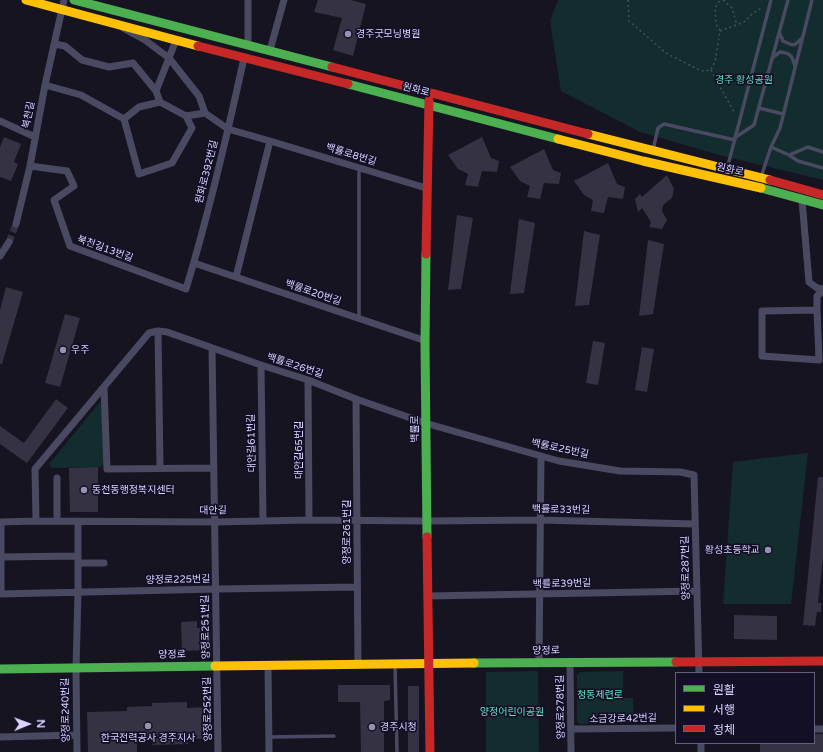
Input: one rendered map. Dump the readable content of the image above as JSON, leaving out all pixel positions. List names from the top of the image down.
{
  "streets": {
    "main road": ["원화로", "백률로", "양정로"],
    "street": [
      "북천길",
      "백률로8번길",
      "원화로392번길",
      "북천길13번길",
      "백률로20번길",
      "백률로26번길",
      "대안길61번길",
      "백률로25번길",
      "대안길65번길",
      "백률로33번길",
      "대안길",
      "양정로261번길",
      "양정로287번길",
      "양정로225번길",
      "백률로39번길",
      "양정로251번길",
      "양정로278번길",
      "양정로252번길",
      "양정로240번길",
      "소금강로42번길"
    ]
  },
  "crossings": [
    ["원화로", "북천길"],
    ["원화로", "원화로392번길"],
    ["원화로", "백률로"],
    ["북천길", "북천길13번길"],
    ["백률로8번길", "원화로392번길"],
    ["백률로8번길", "백률로"],
    ["원화로392번길", "북천길13번길"],
    ["원화로392번길", "백률로20번길"],
    ["백률로20번길", "백률로"],
    ["백률로26번길", "백률로"],
    ["백률로26번길", "대안길61번길"],
    ["백률로26번길", "백률로25번길"],
    ["백률로26번길", "대안길65번길"],
    ["백률로26번길", "양정로261번길"],
    ["백률로26번길", "양정로251번길"],
    ["백률로", "백률로25번길"],
    ["백률로", "백률로33번길"],
    ["백률로", "대안길"],
    ["백률로", "백률로39번길"],
    ["백률로", "양정로"],
    ["대안길61번길", "대안길"],
    ["백률로25번길", "양정로287번길"],
    ["대안길65번길", "대안길"],
    ["백률로33번길", "대안길"],
    ["백률로33번길", "양정로287번길"],
    ["대안길", "양정로261번길"],
    ["대안길", "양정로251번길"],
    ["양정로261번길", "양정로225번길"],
    ["양정로261번길", "양정로"],
    ["양정로287번길", "백률로39번길"],
    ["양정로287번길", "양정로"],
    ["양정로225번길", "양정로251번길"],
    ["양정로251번길", "양정로"],
    ["양정로251번길", "양정로252번길"],
    ["양정로", "양정로278번길"],
    ["양정로", "양정로252번길"],
    ["양정로", "양정로240번길"],
    ["양정로278번길", "소금강로42번길"]
  ],
  "parks": ["경주 황성공원", "청동제련로", "양정어린이공원"],
  "places": [
    "경주굿모닝병원",
    "우주",
    "동천동행정복지센터",
    "황성초등학교",
    "한국전력공사 경주지사",
    "경주시청"
  ],
  "legend": ["원활", "서행", "정체"],
  "north": "right"
}
